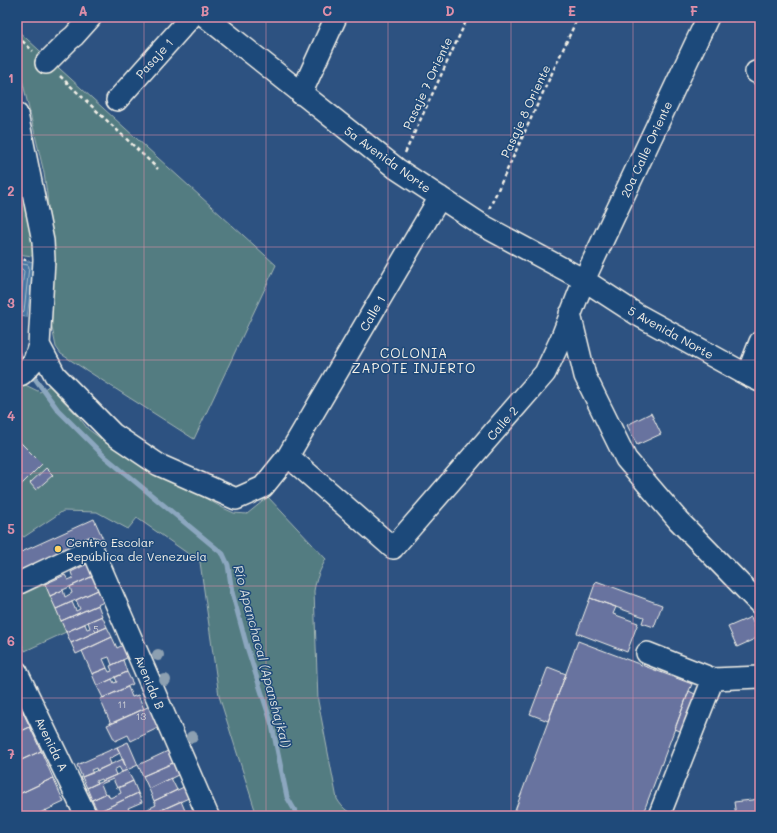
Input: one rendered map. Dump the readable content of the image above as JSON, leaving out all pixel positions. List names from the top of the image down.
{
  "streets": {
    "street": [
      "Pasaje 1",
      "20a Calle Oriente",
      "5a Avenida Norte",
      "Calle 1",
      "5 Avenida Norte",
      "Calle 2",
      "Avenida B",
      "Avenida A"
    ],
    "path": ["Pasaje 7 Oriente", "Pasaje 8 Oriente"]
  },
  "crossings": [
    ["20a Calle Oriente", "5a Avenida Norte"],
    ["20a Calle Oriente", "5 Avenida Norte"],
    ["20a Calle Oriente", "Calle 2"],
    ["5a Avenida Norte", "Calle 1"],
    ["5a Avenida Norte", "5 Avenida Norte"],
    ["5a Avenida Norte", "Calle 2"],
    ["Calle 1", "Calle 2"],
    ["5 Avenida Norte", "Calle 2"]
  ],
  "districts": ["COLONIA ZAPOTE INJERTO"],
  "water": ["Río Apanchacal (Apanshajkal)"],
  "places": ["Centro Escolar República de Venezuela"],
  "house_numbers": ["5", "11", "13"],
  "grid": {
    "columns": [
      "A",
      "B",
      "C",
      "D",
      "E",
      "F"
    ],
    "rows": [
      "1",
      "2",
      "3",
      "4",
      "5",
      "6",
      "7"
    ]
  }
}
